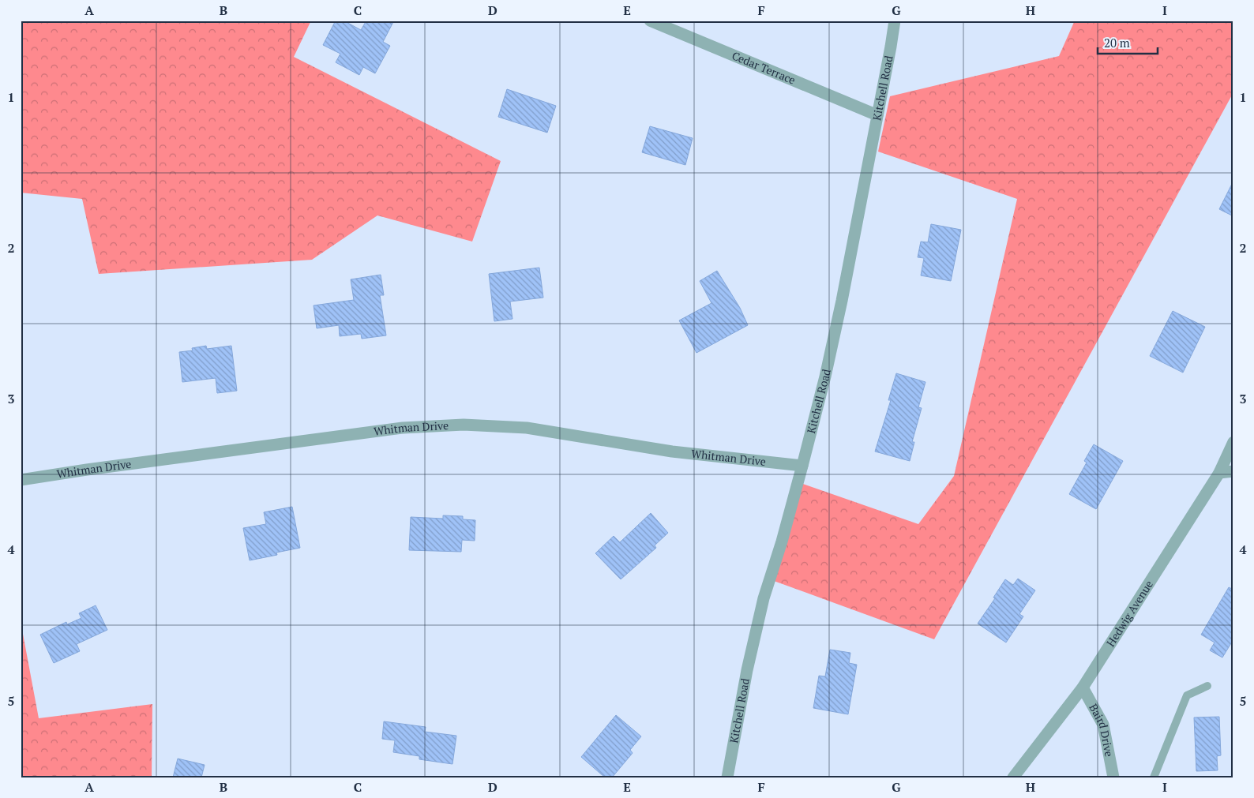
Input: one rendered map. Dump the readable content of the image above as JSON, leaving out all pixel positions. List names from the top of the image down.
{
  "streets": {
    "street": [
      "Cedar Terrace",
      "Kitchell Road",
      "Whitman Drive",
      "Hedwig Avenue",
      "Baird Drive"
    ]
  },
  "crossings": [
    ["Cedar Terrace", "Kitchell Road"],
    ["Kitchell Road", "Whitman Drive"],
    ["Hedwig Avenue", "Baird Drive"]
  ],
  "scale_bar": "20 m",
  "grid": {
    "columns": [
      "A",
      "B",
      "C",
      "D",
      "E",
      "F",
      "G",
      "H",
      "I"
    ],
    "rows": [
      "1",
      "2",
      "3",
      "4",
      "5"
    ]
  }
}
